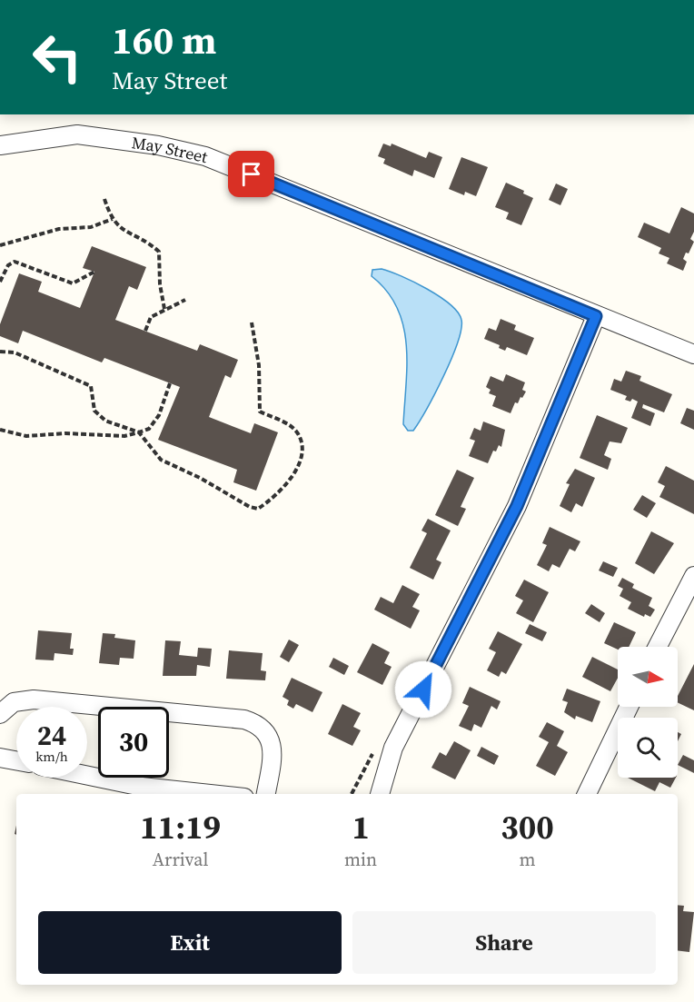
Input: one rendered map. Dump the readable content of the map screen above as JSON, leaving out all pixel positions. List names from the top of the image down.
{
  "streets": {
    "street": ["May Street"]
  },
  "north": "right",
  "page": {
    "turn": ["160 m", "May Street"],
    "speed": "24 km/h",
    "limit": "30",
    "eta": [
      "11:19",
      "Arrival",
      "1",
      "min",
      "300",
      "m"
    ],
    "buttons": ["Exit", "Share"]
  }
}
